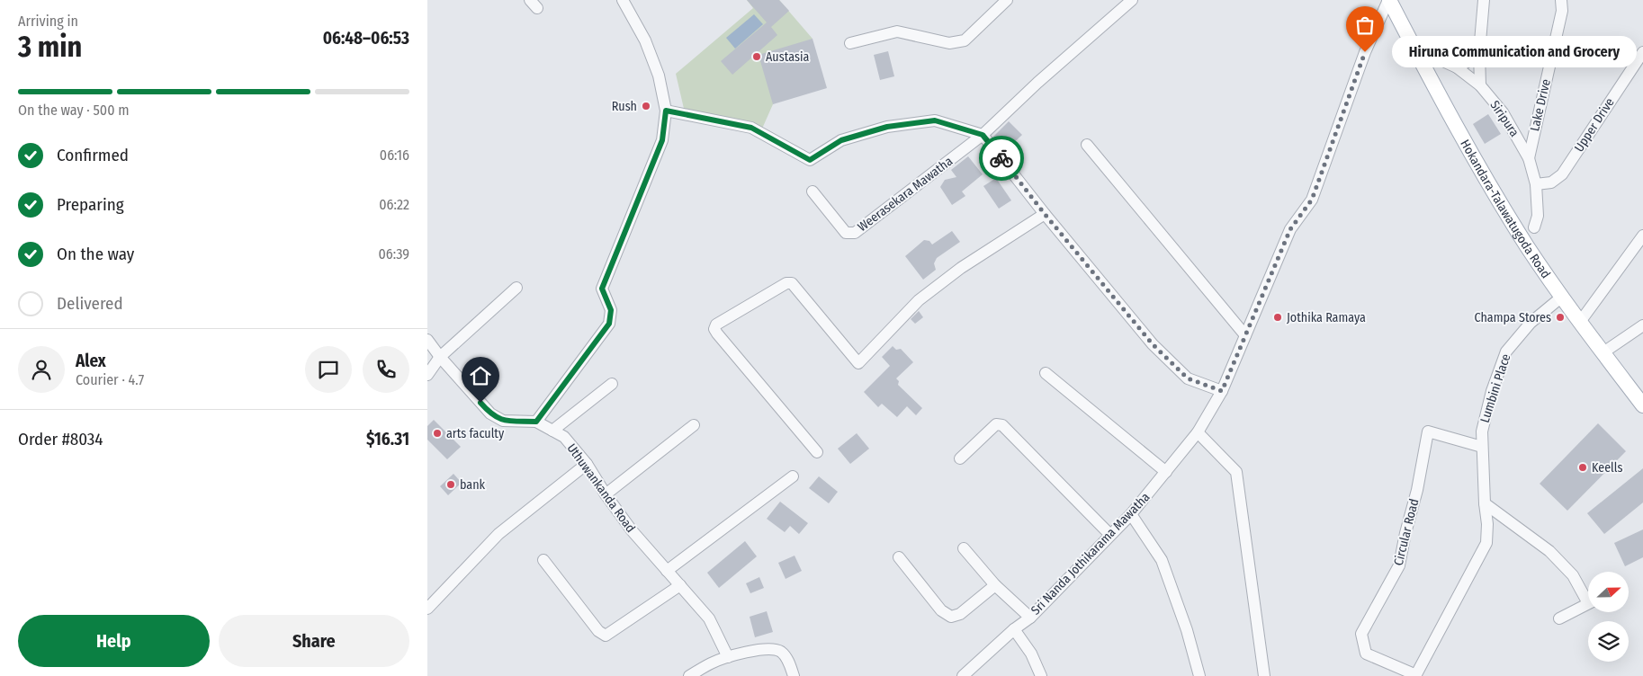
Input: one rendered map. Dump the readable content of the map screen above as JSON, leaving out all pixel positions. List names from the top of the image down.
{
  "streets": {
    "main road": ["Hokandara-Talawatugoda Road"],
    "street": [
      "Lake Drive",
      "Siripura",
      "Upper Drive",
      "Weerasekara Mawatha",
      "Lumbini Place",
      "Uthuwankanda Road",
      "Circular Road",
      "Sri Nanda Jothikarama Mawatha"
    ]
  },
  "crossings": [
    ["Lake Drive", "Siripura"],
    ["Siripura", "Upper Drive"],
    ["Siripura", "Hokandara-Talawatugoda Road"],
    ["Hokandara-Talawatugoda Road", "Lumbini Place"],
    ["Hokandara-Talawatugoda Road", "Sri Nanda Jothikarama Mawatha"],
    ["Lumbini Place", "Circular Road"]
  ],
  "places": [
    "Hiruna Communication and Grocery",
    "Austasia",
    "Rush",
    "Jothika Ramaya",
    "Champa Stores",
    "arts faculty",
    "Keells",
    "bank"
  ],
  "north": "right",
  "page": {
    "heading": ["3 min", "Arriving in", "06:48–06:53"],
    "panel": [
      "Alex",
      "Courier · 4.7",
      "Order #8034",
      "$16.31"
    ],
    "bubble": "Hiruna Communication and Grocery",
    "bar": "On the way · 500 m",
    "list": [
      ["Confirmed", "06:16"],
      ["Preparing", "06:22"],
      ["On the way", "06:39"],
      "Delivered"
    ],
    "buttons": ["Help", "Share"]
  }
}
